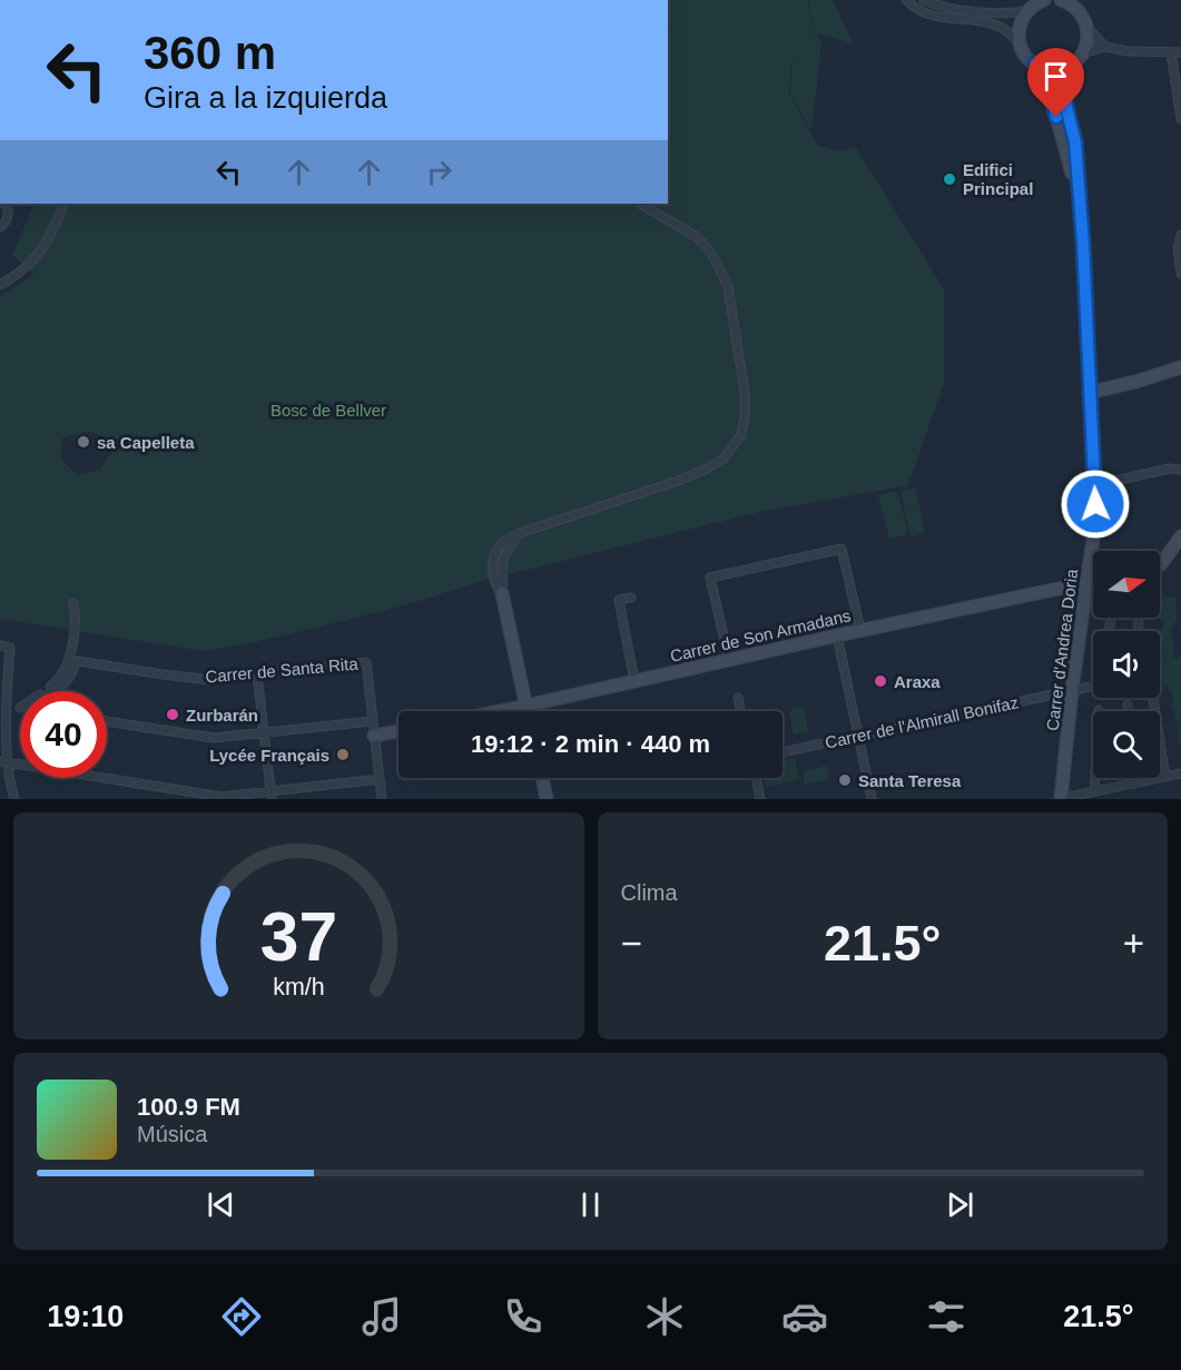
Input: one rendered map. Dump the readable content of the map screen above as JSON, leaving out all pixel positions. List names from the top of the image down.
{
  "streets": {
    "street": [
      "Carrer de Son Armadans",
      "Carrer d'Andrea Doria",
      "Carrer de Santa Rita",
      "Carrer de l'Almirall Bonifaz"
    ]
  },
  "crossings": [
    ["Carrer de Son Armadans", "Carrer d'Andrea Doria"],
    ["Carrer d'Andrea Doria", "Carrer de l'Almirall Bonifaz"]
  ],
  "parks": ["Bosc de Bellver"],
  "places": [
    "Edifici Principal",
    "sa Capelleta",
    "Araxa",
    "Zurbarán",
    "Lycée Français",
    "Santa Teresa"
  ],
  "north": "right",
  "page": {
    "turn": ["360 m", "Gira a la izquierda"],
    "limit": "40",
    "trip": "19:12 · 2 min · 440 m",
    "tile": "Clima",
    "heat": ["−", "21.5°", "+"],
    "song": ["100.9 FM", "Música"],
    "tabs": ["19:10", "21.5°"],
    "gauge": ["37", "km/h"]
  }
}
